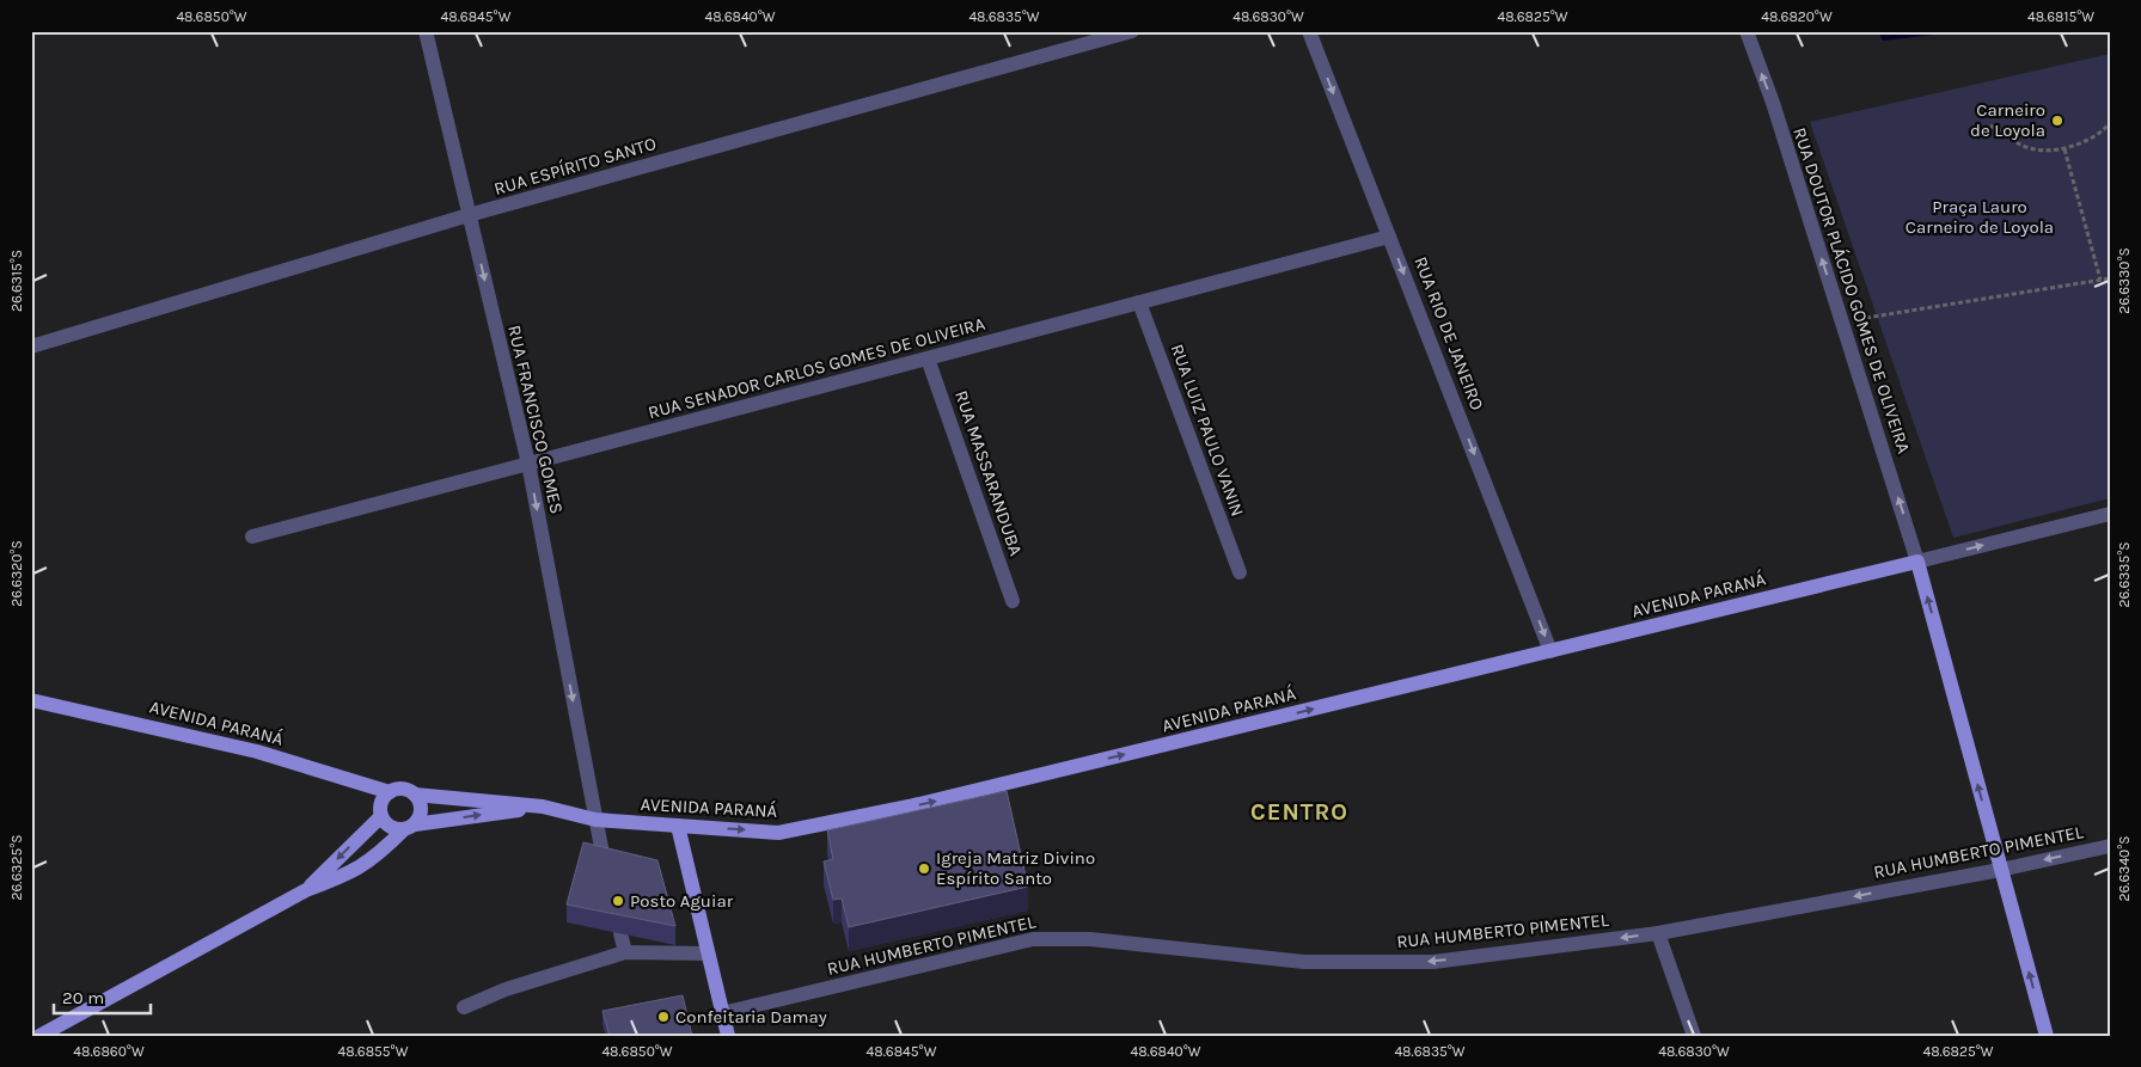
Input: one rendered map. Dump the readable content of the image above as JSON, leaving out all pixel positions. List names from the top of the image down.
{
  "streets": {
    "main road": ["AVENIDA PARANÁ"],
    "street": [
      "RUA ESPÍRITO SANTO",
      "RUA DOUTOR PLÁCIDO GOMES DE OLIVEIRA",
      "RUA RIO DE JANEIRO",
      "RUA SENADOR CARLOS GOMES DE OLIVEIRA",
      "RUA FRANCISCO GOMES",
      "RUA LUIZ PAULO VANIN",
      "RUA MASSARANDUBA",
      "RUA HUMBERTO PIMENTEL"
    ]
  },
  "crossings": [
    ["RUA ESPÍRITO SANTO", "RUA FRANCISCO GOMES"],
    ["RUA DOUTOR PLÁCIDO GOMES DE OLIVEIRA", "AVENIDA PARANÁ"],
    ["RUA RIO DE JANEIRO", "RUA SENADOR CARLOS GOMES DE OLIVEIRA"],
    ["RUA RIO DE JANEIRO", "AVENIDA PARANÁ"],
    ["RUA SENADOR CARLOS GOMES DE OLIVEIRA", "RUA FRANCISCO GOMES"],
    ["RUA SENADOR CARLOS GOMES DE OLIVEIRA", "RUA LUIZ PAULO VANIN"],
    ["RUA SENADOR CARLOS GOMES DE OLIVEIRA", "RUA MASSARANDUBA"],
    ["RUA FRANCISCO GOMES", "AVENIDA PARANÁ"]
  ],
  "one_way": [
    "RUA DOUTOR PLÁCIDO GOMES DE OLIVEIRA",
    "RUA RIO DE JANEIRO",
    "RUA FRANCISCO GOMES",
    "AVENIDA PARANÁ",
    "RUA HUMBERTO PIMENTEL"
  ],
  "districts": ["CENTRO"],
  "parks": ["Praça Lauro Carneiro de Loyola"],
  "places": [
    "Carneiro de Loyola",
    "Igreja Matriz Divino Espírito Santo",
    "Posto Aguiar",
    "Confeitaria Damay"
  ],
  "scale_bar": "20 m",
  "coordinates": [
    "48.6850°W",
    "48.6845°W",
    "48.6840°W",
    "48.6835°W",
    "48.6830°W",
    "48.6825°W",
    "48.6820°W",
    "48.6815°W",
    "26.6315°S",
    "26.6330°S",
    "26.6320°S",
    "26.6335°S",
    "26.6325°S",
    "26.6340°S",
    "48.6860°W",
    "48.6855°W"
  ]
}
